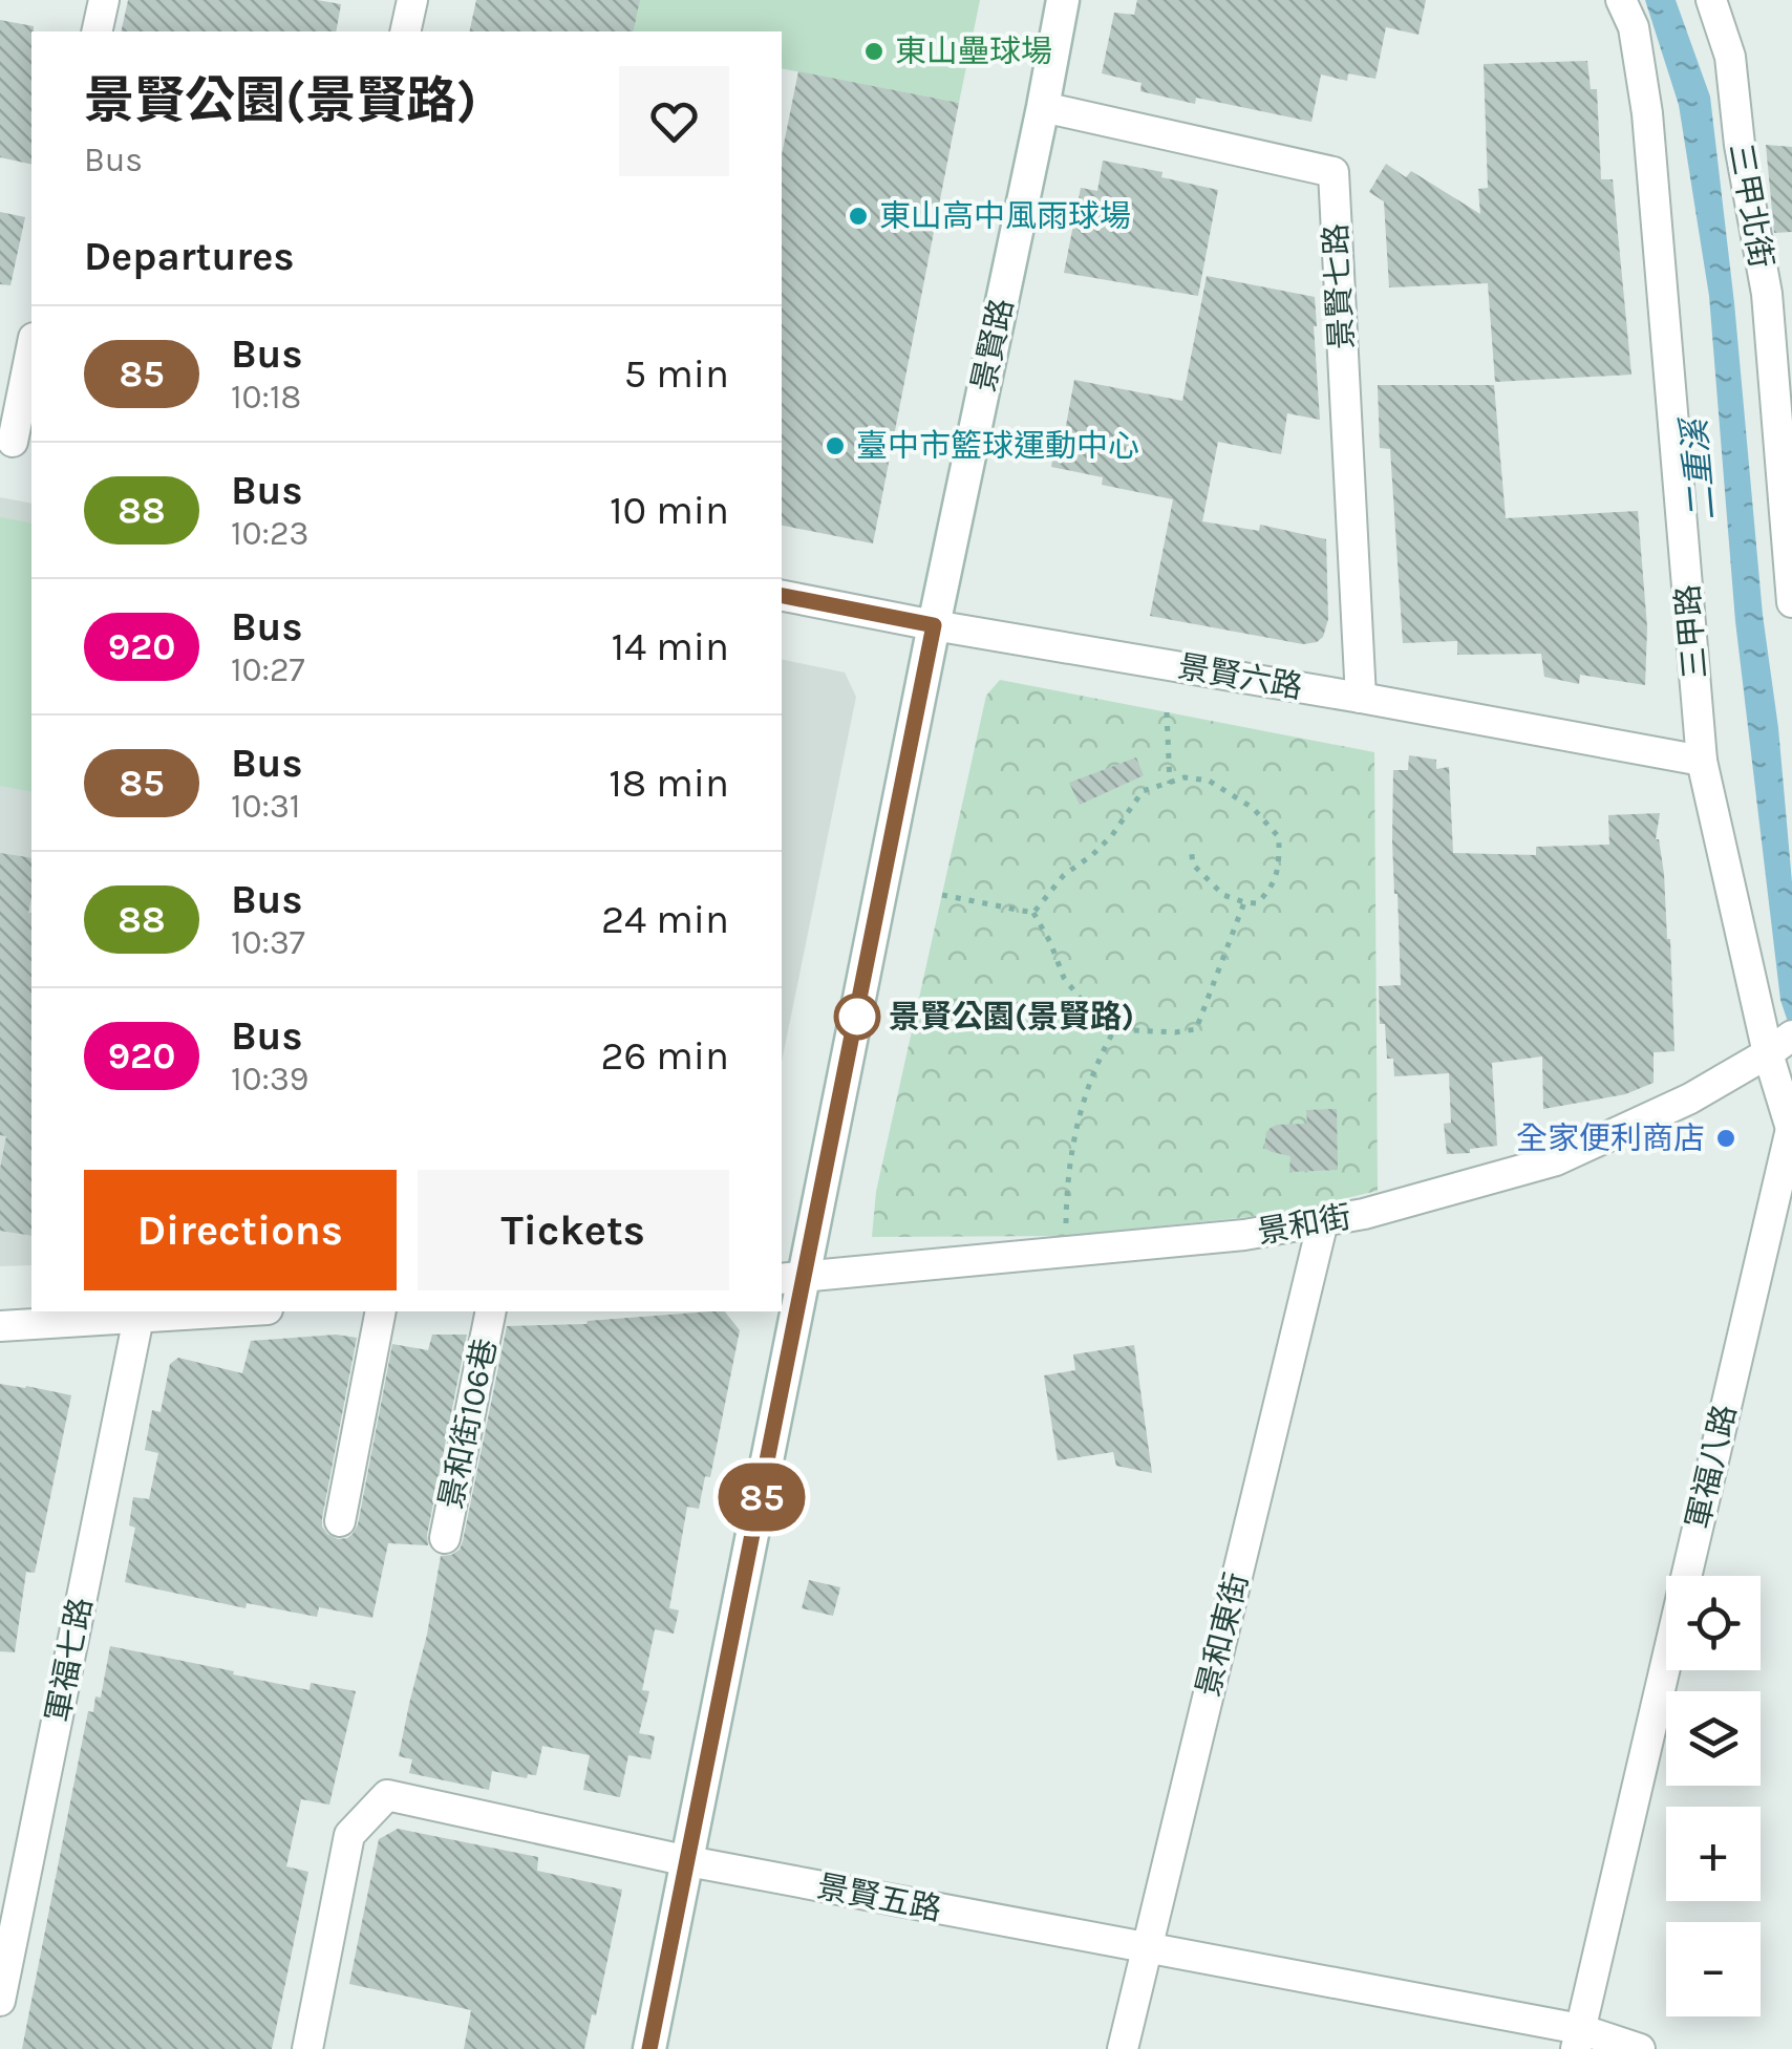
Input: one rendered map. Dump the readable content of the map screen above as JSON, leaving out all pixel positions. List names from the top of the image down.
{
  "streets": {
    "street": [
      "三甲北街",
      "景賢七路",
      "景賢路",
      "三甲路",
      "景賢六路",
      "景和街",
      "景和街106巷",
      "軍福八路",
      "景和東街",
      "軍福七路",
      "景賢五路"
    ]
  },
  "crossings": [
    ["景賢七路", "景賢路"],
    ["景賢七路", "景賢六路"],
    ["景賢路", "景賢六路"],
    ["景賢路", "景和街"],
    ["景賢路", "景賢五路"],
    ["三甲路", "景賢六路"],
    ["三甲路", "景和街"],
    ["三甲路", "軍福八路"],
    ["景和街", "景和東街"],
    ["軍福八路", "景賢五路"],
    ["景和東街", "景賢五路"]
  ],
  "water": ["二重溪"],
  "places": [
    "東山壘球場",
    "東山高中風雨球場",
    "臺中市籃球運動中心",
    "景賢公園(景賢路)",
    "全家便利商店"
  ],
  "lines": ["bus line 85"],
  "page": {
    "on_map": "85",
    "heading": [
      ["景賢公園(景賢路)", "Bus"],
      "Departures"
    ],
    "list": [
      {
        "mark": "85",
        "name": "Bus",
        "note": "10:18",
        "value": "5 min"
      },
      {
        "mark": "88",
        "name": "Bus",
        "note": "10:23",
        "value": "10 min"
      },
      {
        "mark": "920",
        "name": "Bus",
        "note": "10:27",
        "value": "14 min"
      },
      {
        "mark": "85",
        "name": "Bus",
        "note": "10:31",
        "value": "18 min"
      },
      {
        "mark": "88",
        "name": "Bus",
        "note": "10:37",
        "value": "24 min"
      },
      {
        "mark": "920",
        "name": "Bus",
        "note": "10:39",
        "value": "26 min"
      }
    ],
    "buttons": ["Directions", "Tickets"],
    "map_buttons": ["+", "−"]
  }
}
